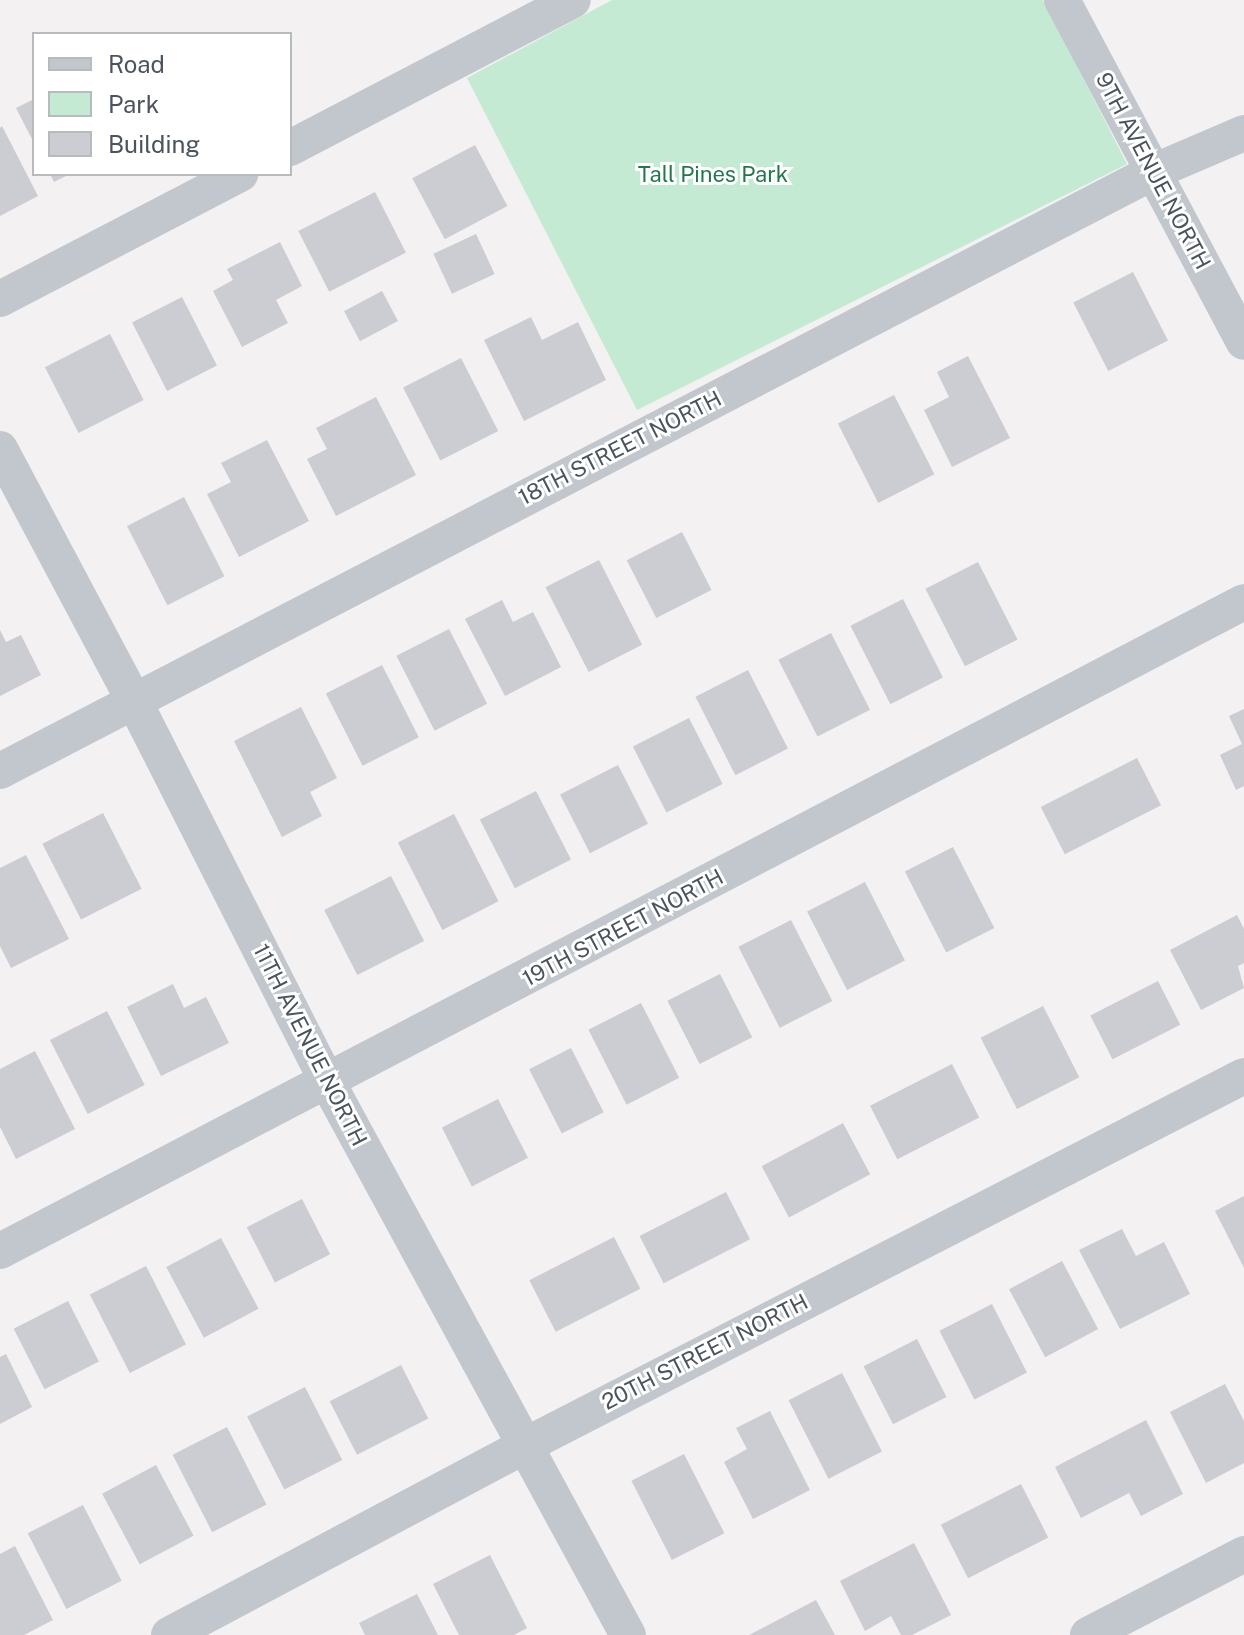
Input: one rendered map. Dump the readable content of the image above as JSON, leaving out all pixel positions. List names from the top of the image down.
{
  "streets": {
    "street": [
      "9TH AVENUE NORTH",
      "18TH STREET NORTH",
      "19TH STREET NORTH",
      "11TH AVENUE NORTH",
      "20TH STREET NORTH"
    ]
  },
  "crossings": [
    ["9TH AVENUE NORTH", "18TH STREET NORTH"],
    ["18TH STREET NORTH", "11TH AVENUE NORTH"],
    ["19TH STREET NORTH", "11TH AVENUE NORTH"],
    ["11TH AVENUE NORTH", "20TH STREET NORTH"]
  ],
  "parks": ["Tall Pines Park"],
  "legend": ["Road", "Park", "Building"]
}
